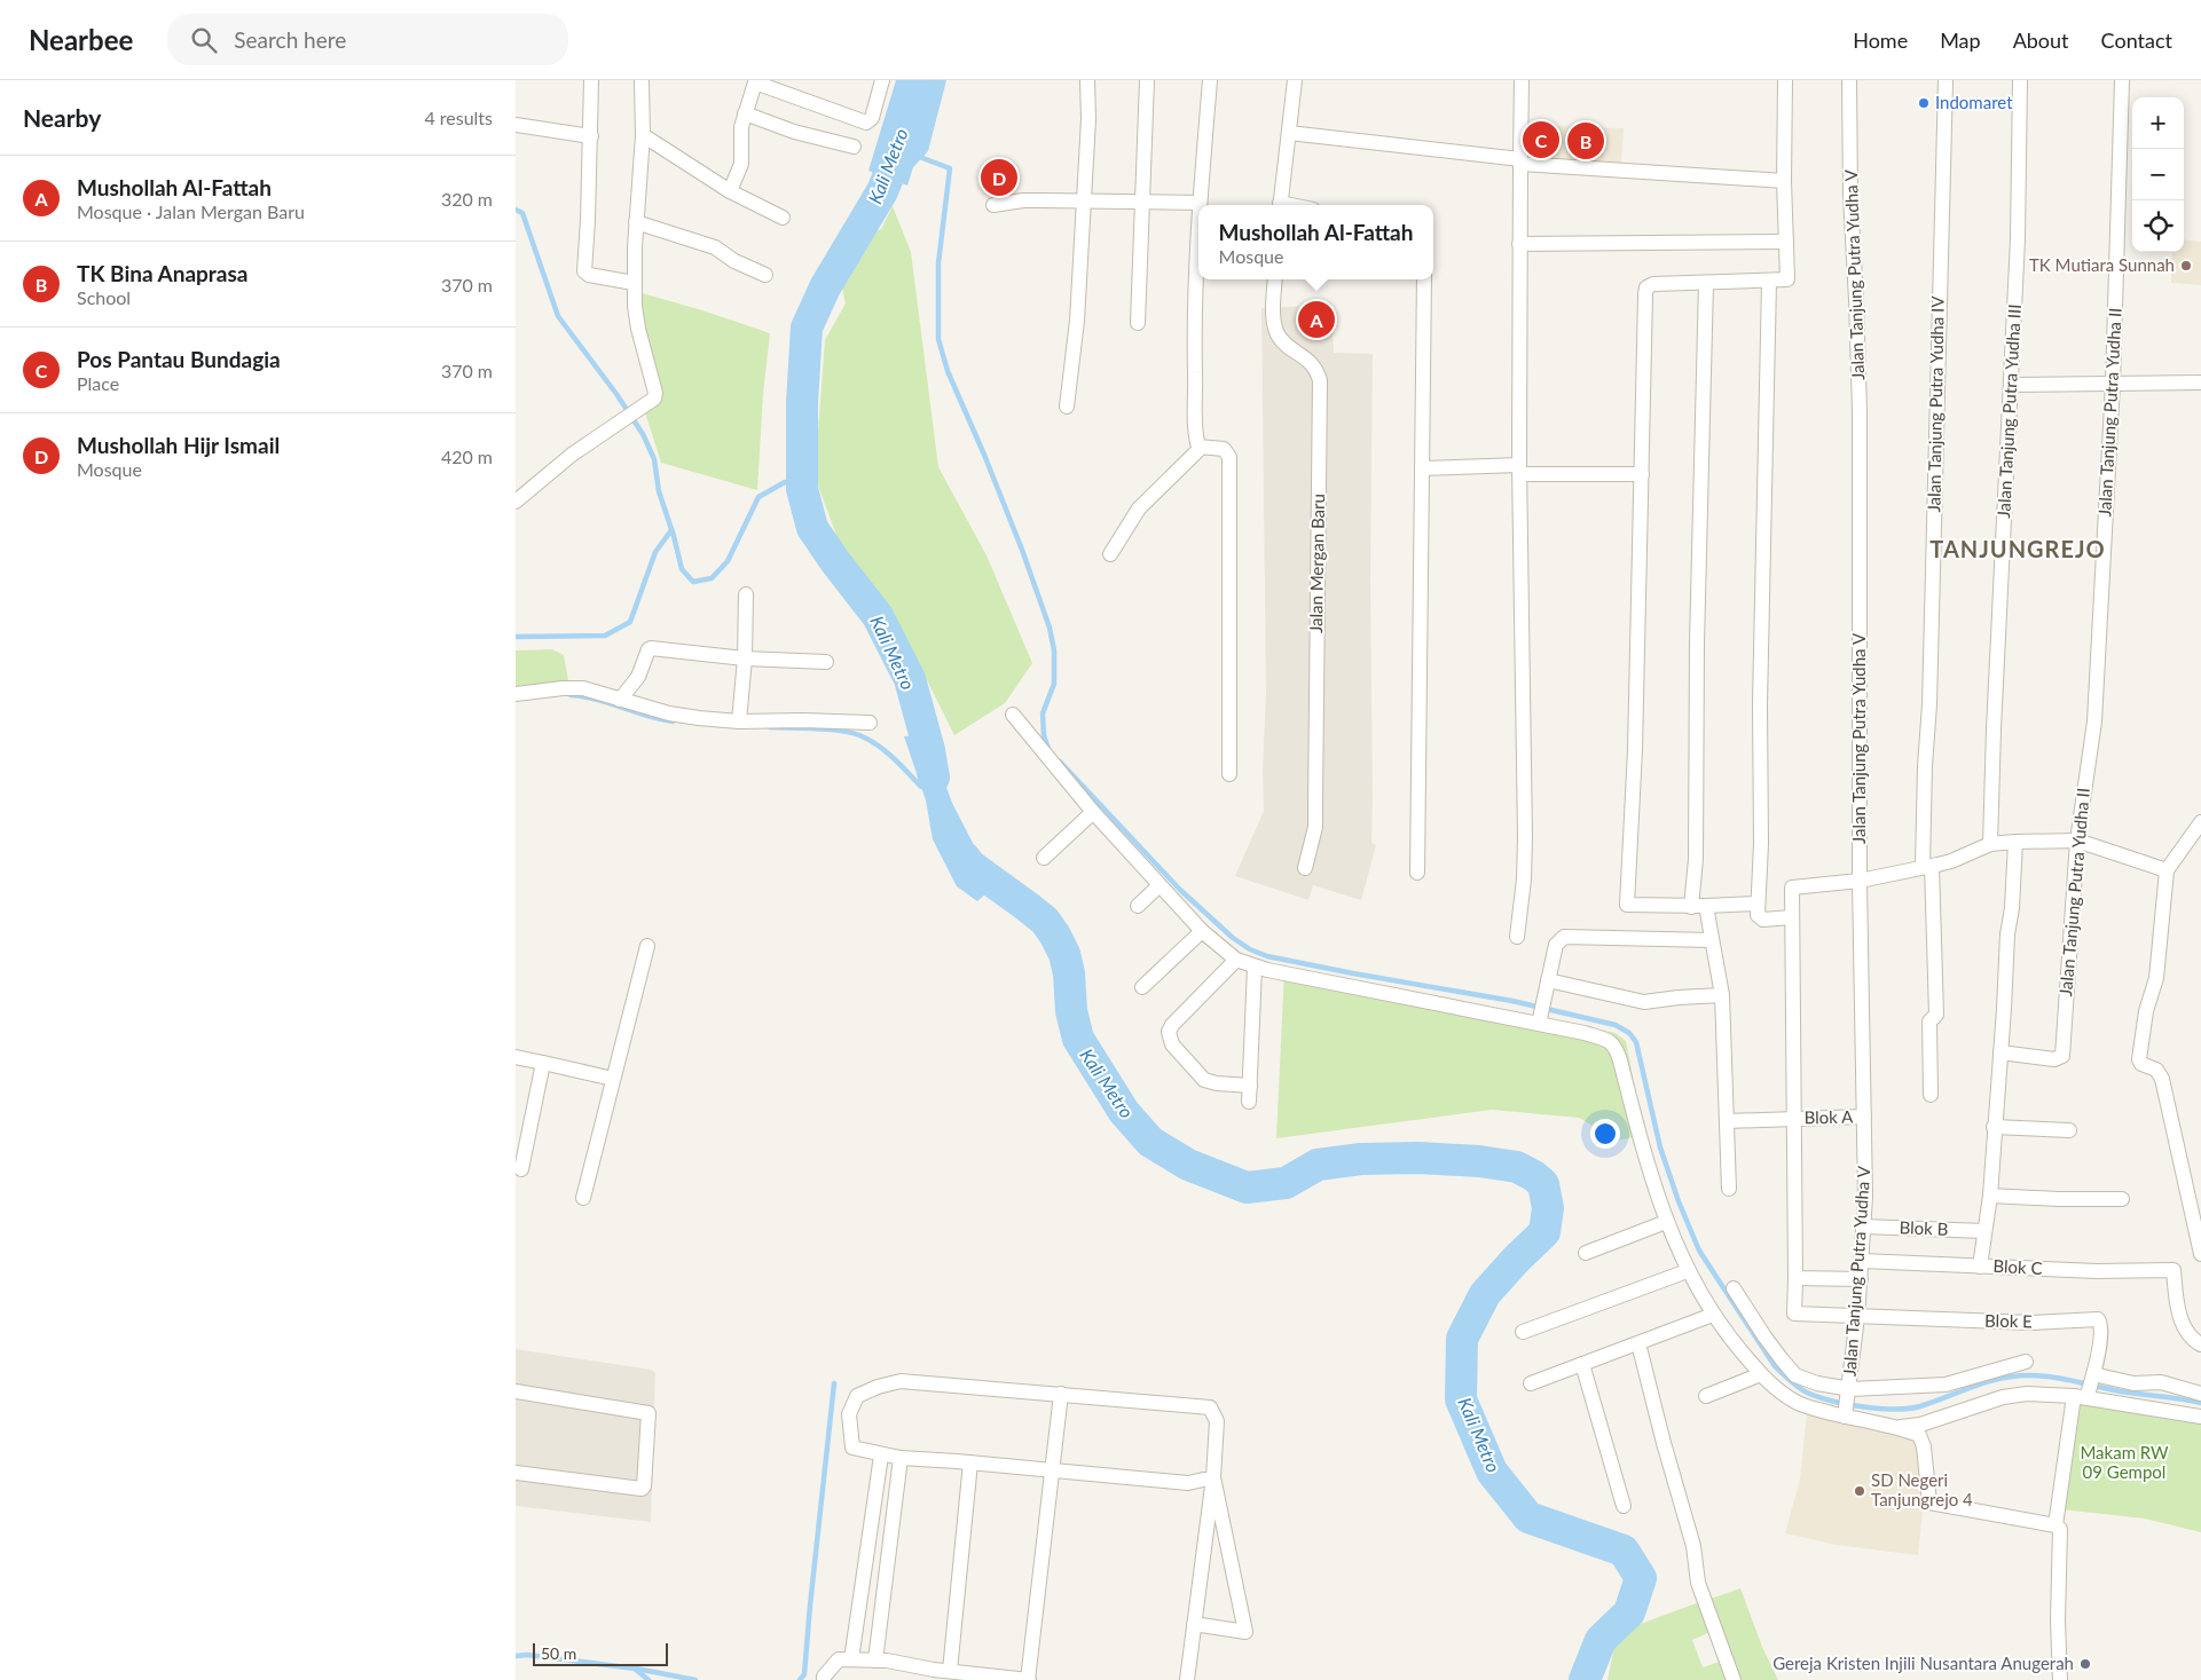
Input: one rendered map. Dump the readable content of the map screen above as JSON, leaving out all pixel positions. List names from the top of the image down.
{
  "streets": {
    "street": [
      "Jalan Tanjung Putra Yudha V",
      "Jalan Tanjung Putra Yudha IV",
      "Jalan Tanjung Putra Yudha III",
      "Jalan Tanjung Putra Yudha II",
      "Jalan Mergan Baru",
      "Blok A",
      "Blok B",
      "Blok C",
      "Blok E"
    ]
  },
  "crossings": [
    ["Jalan Tanjung Putra Yudha V", "Blok A"],
    ["Jalan Tanjung Putra Yudha V", "Blok B"],
    ["Jalan Tanjung Putra Yudha V", "Blok C"],
    ["Jalan Tanjung Putra Yudha V", "Blok E"]
  ],
  "districts": ["TANJUNGREJO"],
  "water": ["Kali Metro"],
  "parks": ["Makam RW 09 Gempol"],
  "places": [
    "Indomaret",
    "TK Mutiara Sunnah",
    "SD Negeri Tanjungrejo 4",
    "Gereja Kristen Injili Nusantara Anugerah"
  ],
  "scale_bar": "50 m",
  "page": {
    "header": "Nearbee",
    "search": "Search here",
    "nav": [
      "Home",
      "Map",
      "About",
      "Contact"
    ],
    "heading": ["Nearby", "4 results"],
    "map_buttons": ["+", "−"],
    "pins": [
      "C",
      "B",
      "D",
      "A"
    ],
    "list": [
      {
        "mark": "A",
        "name": "Mushollah Al-Fattah",
        "note": "Mosque · Jalan Mergan Baru",
        "value": "320 m"
      },
      {
        "mark": "B",
        "name": "TK Bina Anaprasa",
        "note": "School",
        "value": "370 m"
      },
      {
        "mark": "C",
        "name": "Pos Pantau Bundagia",
        "note": "Place",
        "value": "370 m"
      },
      {
        "mark": "D",
        "name": "Mushollah Hijr Ismail",
        "note": "Mosque",
        "value": "420 m"
      }
    ],
    "popup": ["Mushollah Al-Fattah", "Mosque"],
    "scale": "50 m"
  }
}
